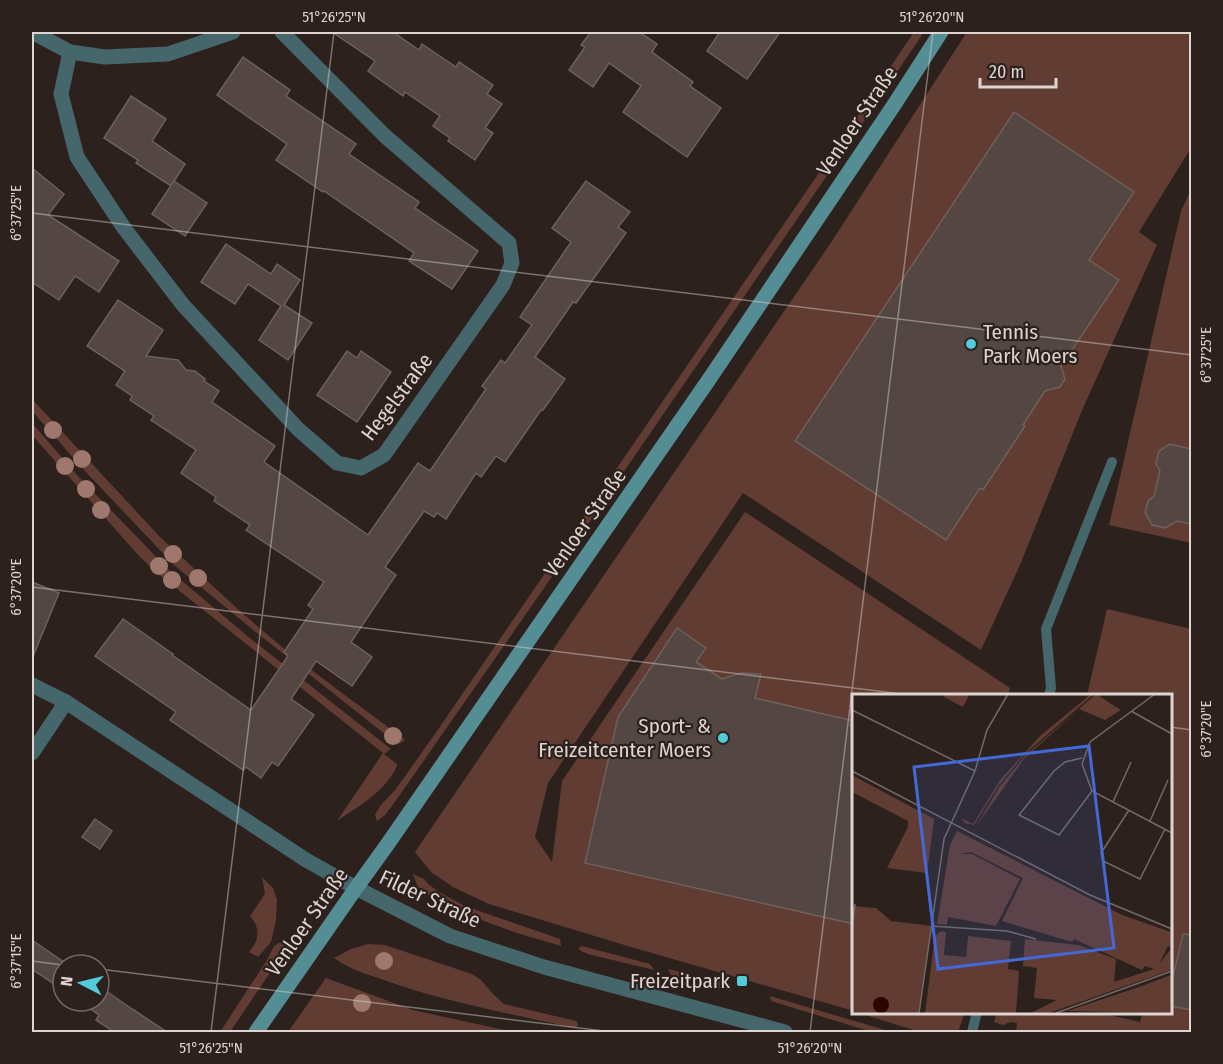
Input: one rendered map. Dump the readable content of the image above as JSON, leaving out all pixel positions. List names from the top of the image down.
{
  "streets": {
    "main road": ["Venloer Straße"],
    "street": ["Hegelstraße", "Filder Straße"]
  },
  "crossings": [
    ["Venloer Straße", "Filder Straße"]
  ],
  "places": {
    "other": ["Tennis Park Moers", "Sport- & Freizeitcenter Moers"],
    "transit": ["Freizeitpark"]
  },
  "scale_bar": "20 m",
  "north": "left",
  "coordinates": [
    "51°26'25\"N",
    "51°26'20\"N",
    "6°37'25\"E",
    "6°37'20\"E",
    "6°37'15\"E"
  ]
}
